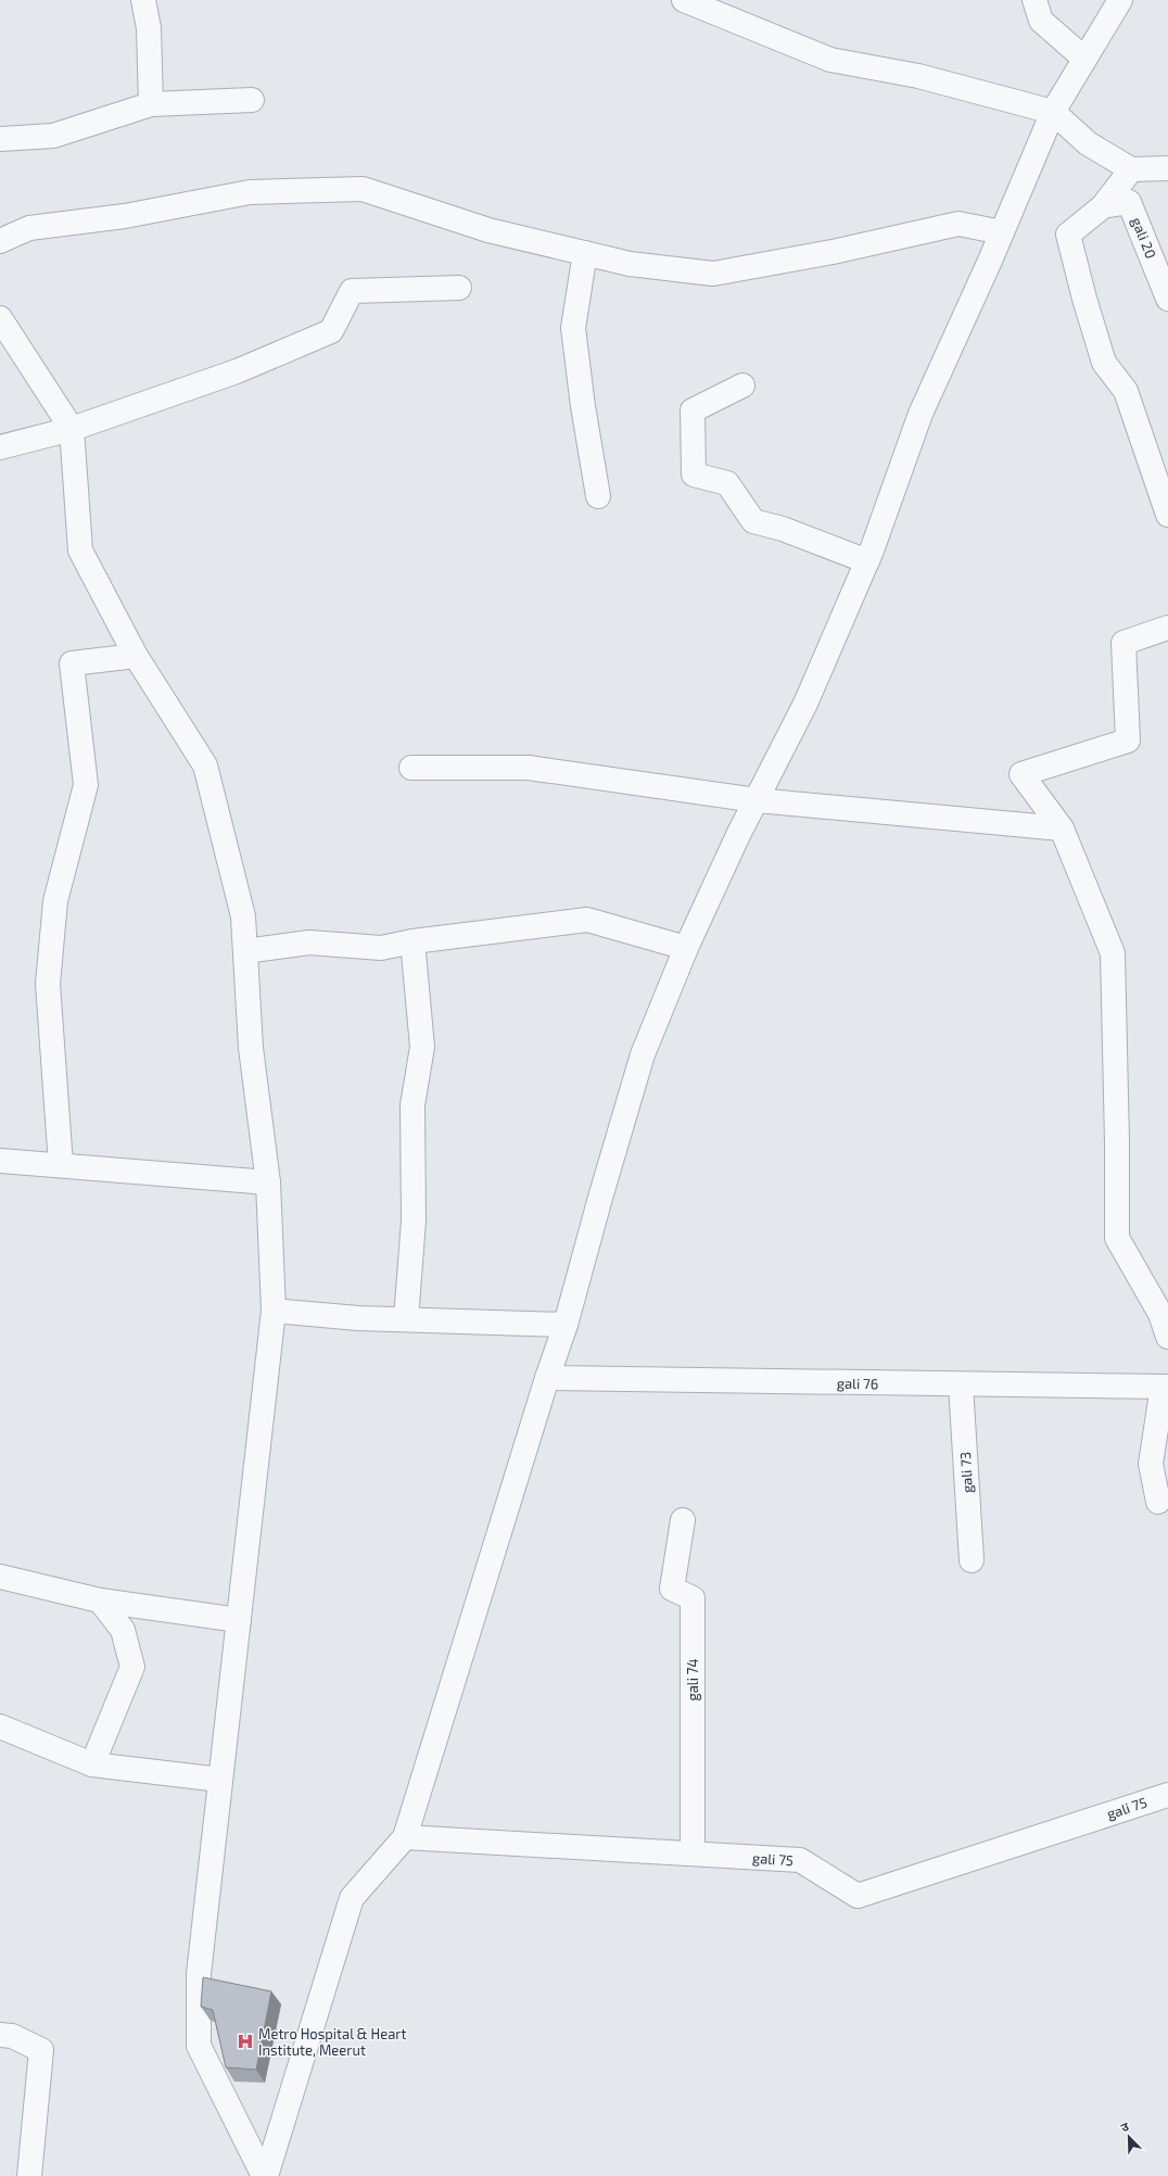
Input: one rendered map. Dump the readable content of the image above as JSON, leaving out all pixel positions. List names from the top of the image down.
{
  "streets": {
    "street": [
      "gali 20",
      "gali 76",
      "gali 73",
      "gali 74",
      "gali 75"
    ]
  },
  "crossings": [
    ["gali 76", "gali 73"],
    ["gali 74", "gali 75"]
  ],
  "places": {
    "hospital": ["Metro Hospital & Heart Institute, Meerut"]
  },
  "north": "top left"
}
